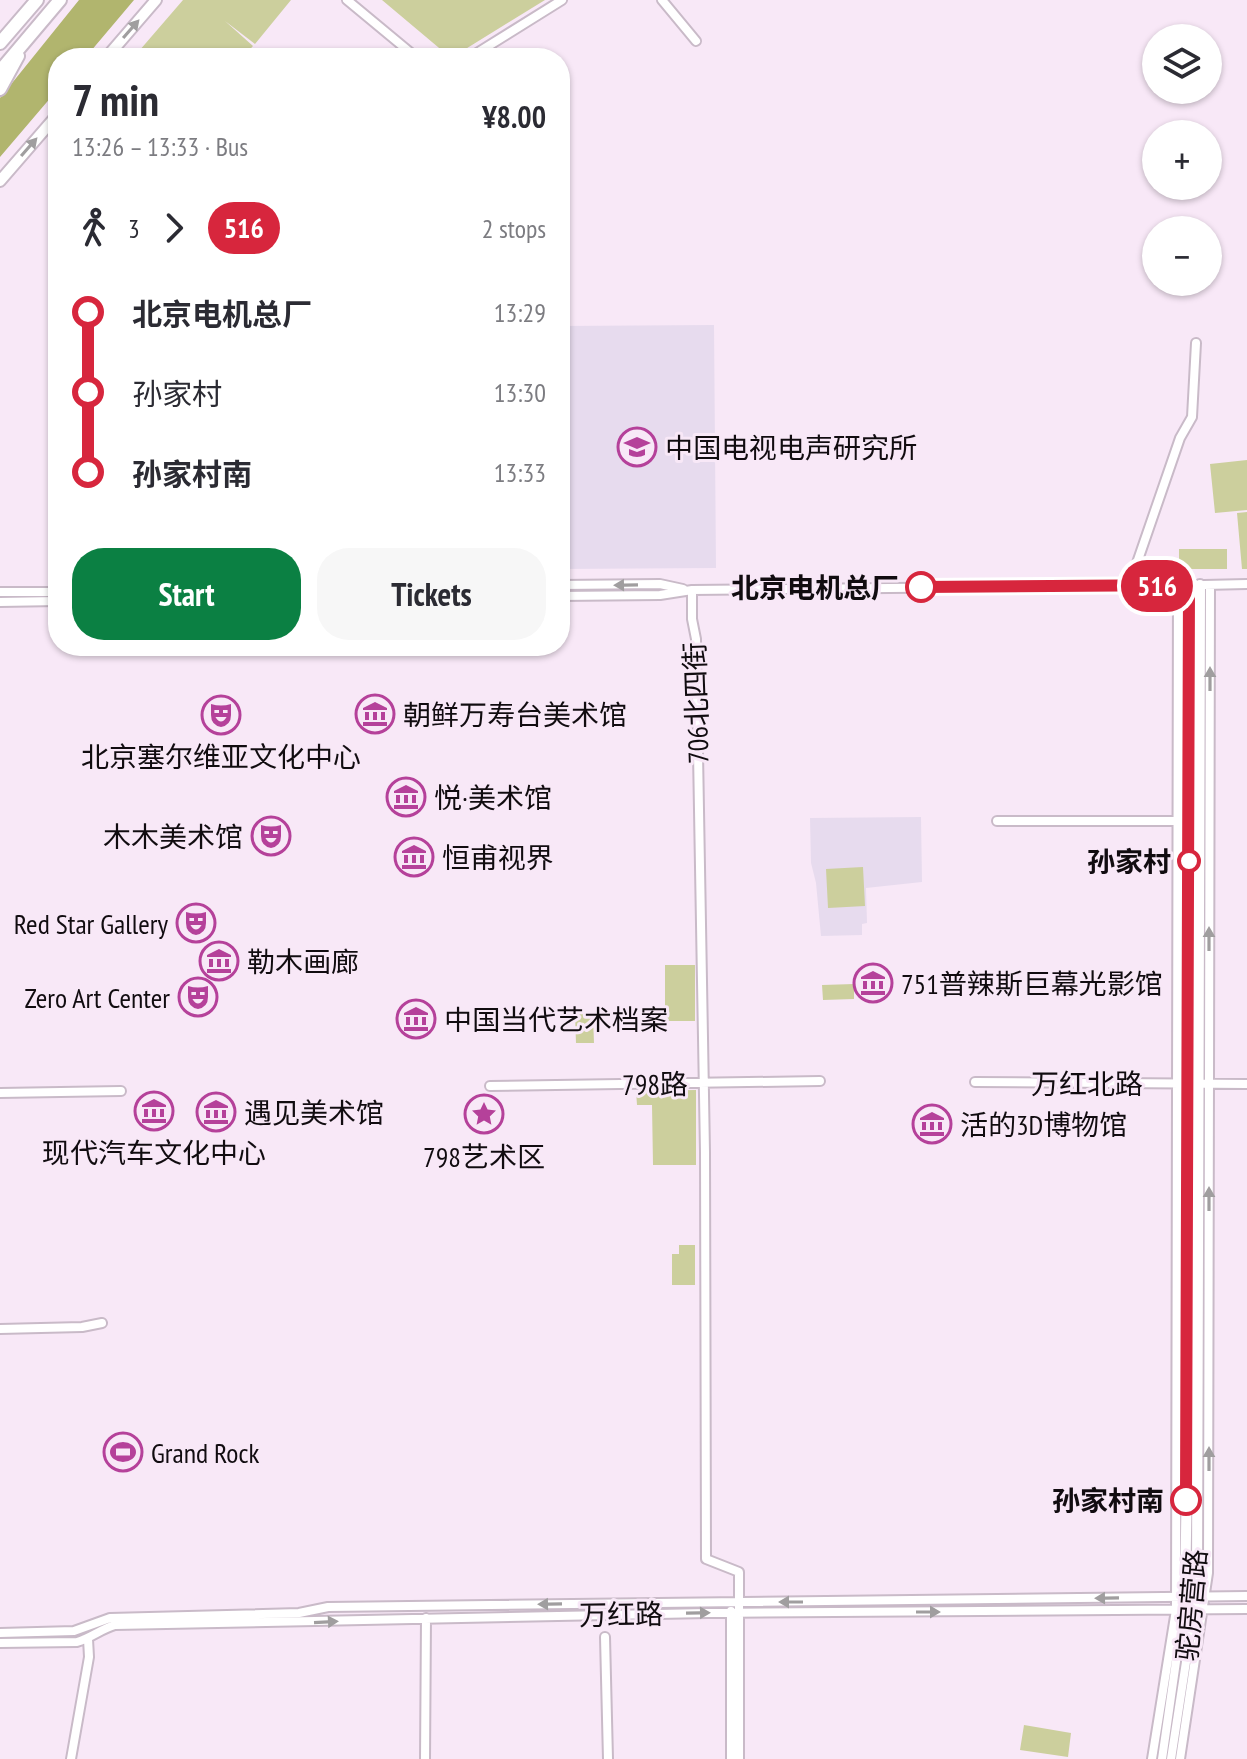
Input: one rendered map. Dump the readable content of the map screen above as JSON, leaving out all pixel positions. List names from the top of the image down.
{
  "streets": {
    "main road": ["驼房营路"],
    "street": [
      "706北四街",
      "万红北路",
      "798路",
      "万红路"
    ]
  },
  "crossings": [
    ["706北四街", "798路"],
    ["706北四街", "万红路"],
    ["万红北路", "驼房营路"],
    ["驼房营路", "万红路"]
  ],
  "places": {
    "school or university": ["中国电视电声研究所"],
    "other": ["北京电机总厂", "孙家村", "孙家村南"],
    "museum": [
      "朝鲜万寿台美术馆",
      "悦·美术馆",
      "恒甫视界",
      "勒木画廊",
      "751普辣斯巨幕光影馆",
      "中国当代艺术档案",
      "现代汽车文化中心",
      "遇见美术馆",
      "活的3D博物馆"
    ],
    "theatre": [
      "北京塞尔维亚文化中心",
      "木木美术馆",
      "Red Star Gallery",
      "Zero Art Center"
    ],
    "place": ["798艺术区"],
    "sports": ["Grand Rock"]
  },
  "lines": ["bus line 516"],
  "page": {
    "on_map": "516",
    "map_buttons": ["+", "−"],
    "heading": ["7 min", "13:26 – 13:33 · Bus", "¥8.00"],
    "legs": ["3", "516", "2 stops"],
    "list": [
      {
        "name": "北京电机总厂",
        "value": "13:29"
      },
      {
        "name": "孙家村",
        "value": "13:30"
      },
      {
        "name": "孙家村南",
        "value": "13:33"
      }
    ],
    "buttons": ["Start", "Tickets"]
  }
}
